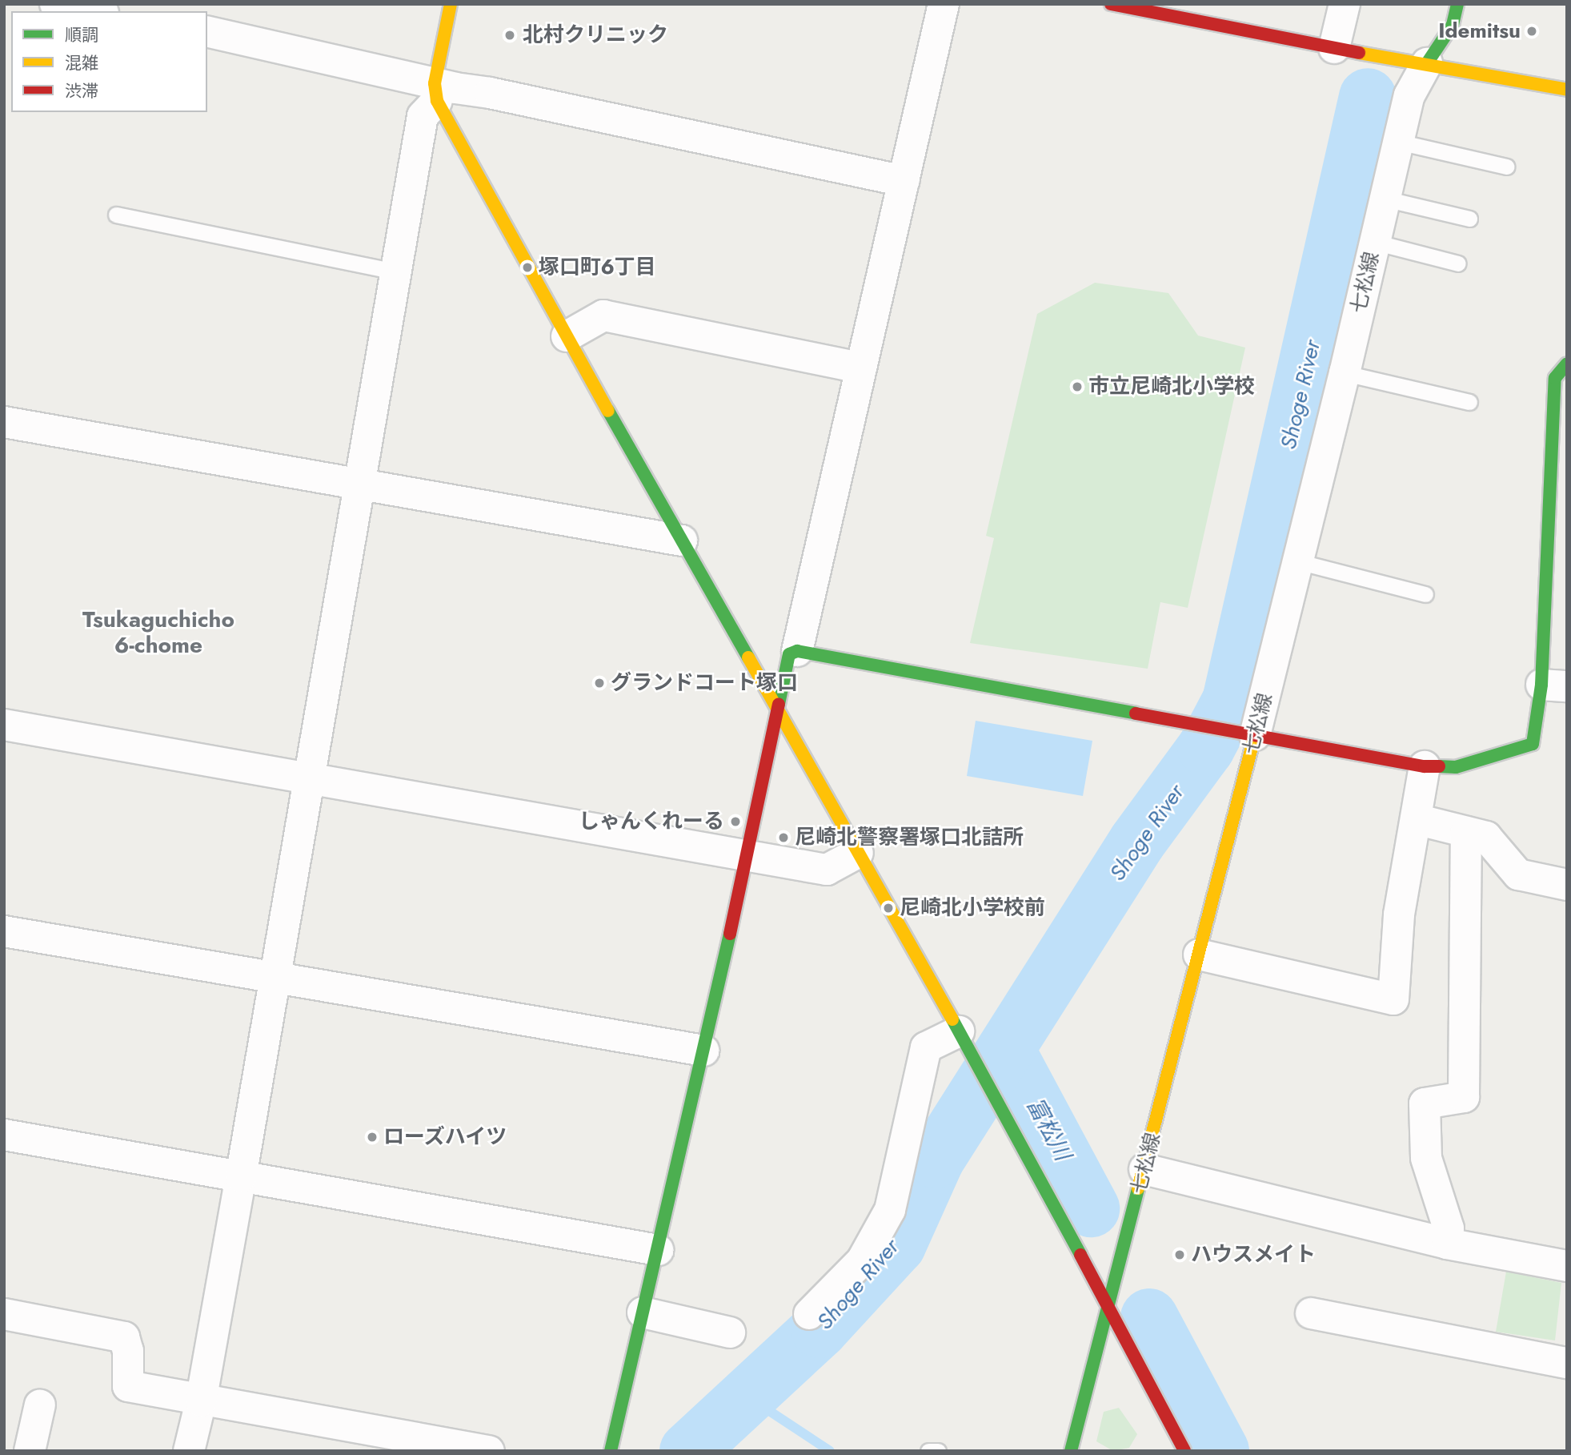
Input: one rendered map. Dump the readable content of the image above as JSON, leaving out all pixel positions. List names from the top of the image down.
{
  "streets": {
    "street": ["七松線"]
  },
  "districts": ["Tsukaguchicho 6-chome"],
  "water": ["Shoge River", "富松川"],
  "places": [
    "Idemitsu",
    "北村クリニック",
    "塚口町６丁目",
    "市立尼崎北小学校",
    "グランドコート塚口",
    "しゃんくれーる",
    "尼崎北警察署塚口北詰所",
    "尼崎北小学校前",
    "ローズハイツ",
    "ハウスメイト"
  ],
  "legend": ["順調", "混雑", "渋滞"]
}
